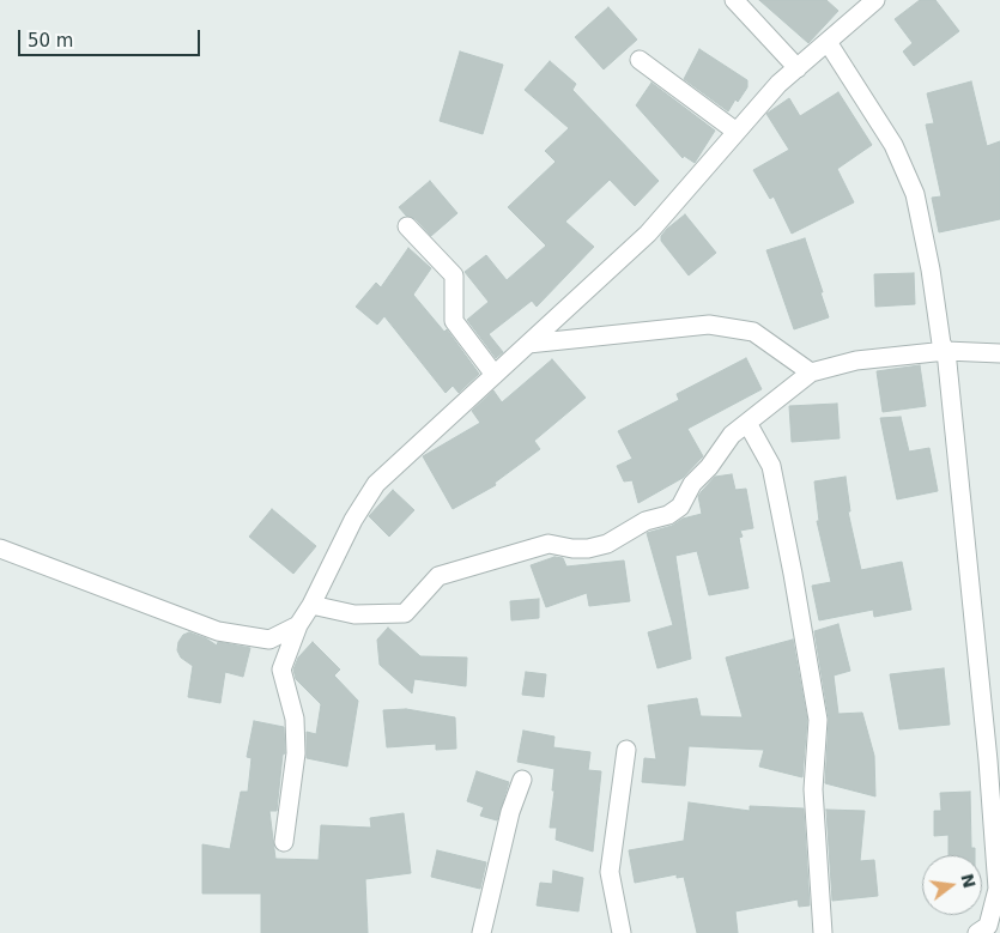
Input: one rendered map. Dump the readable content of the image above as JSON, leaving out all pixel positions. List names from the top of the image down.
{
  "scale_bar": "50 m",
  "north": "right"
}
